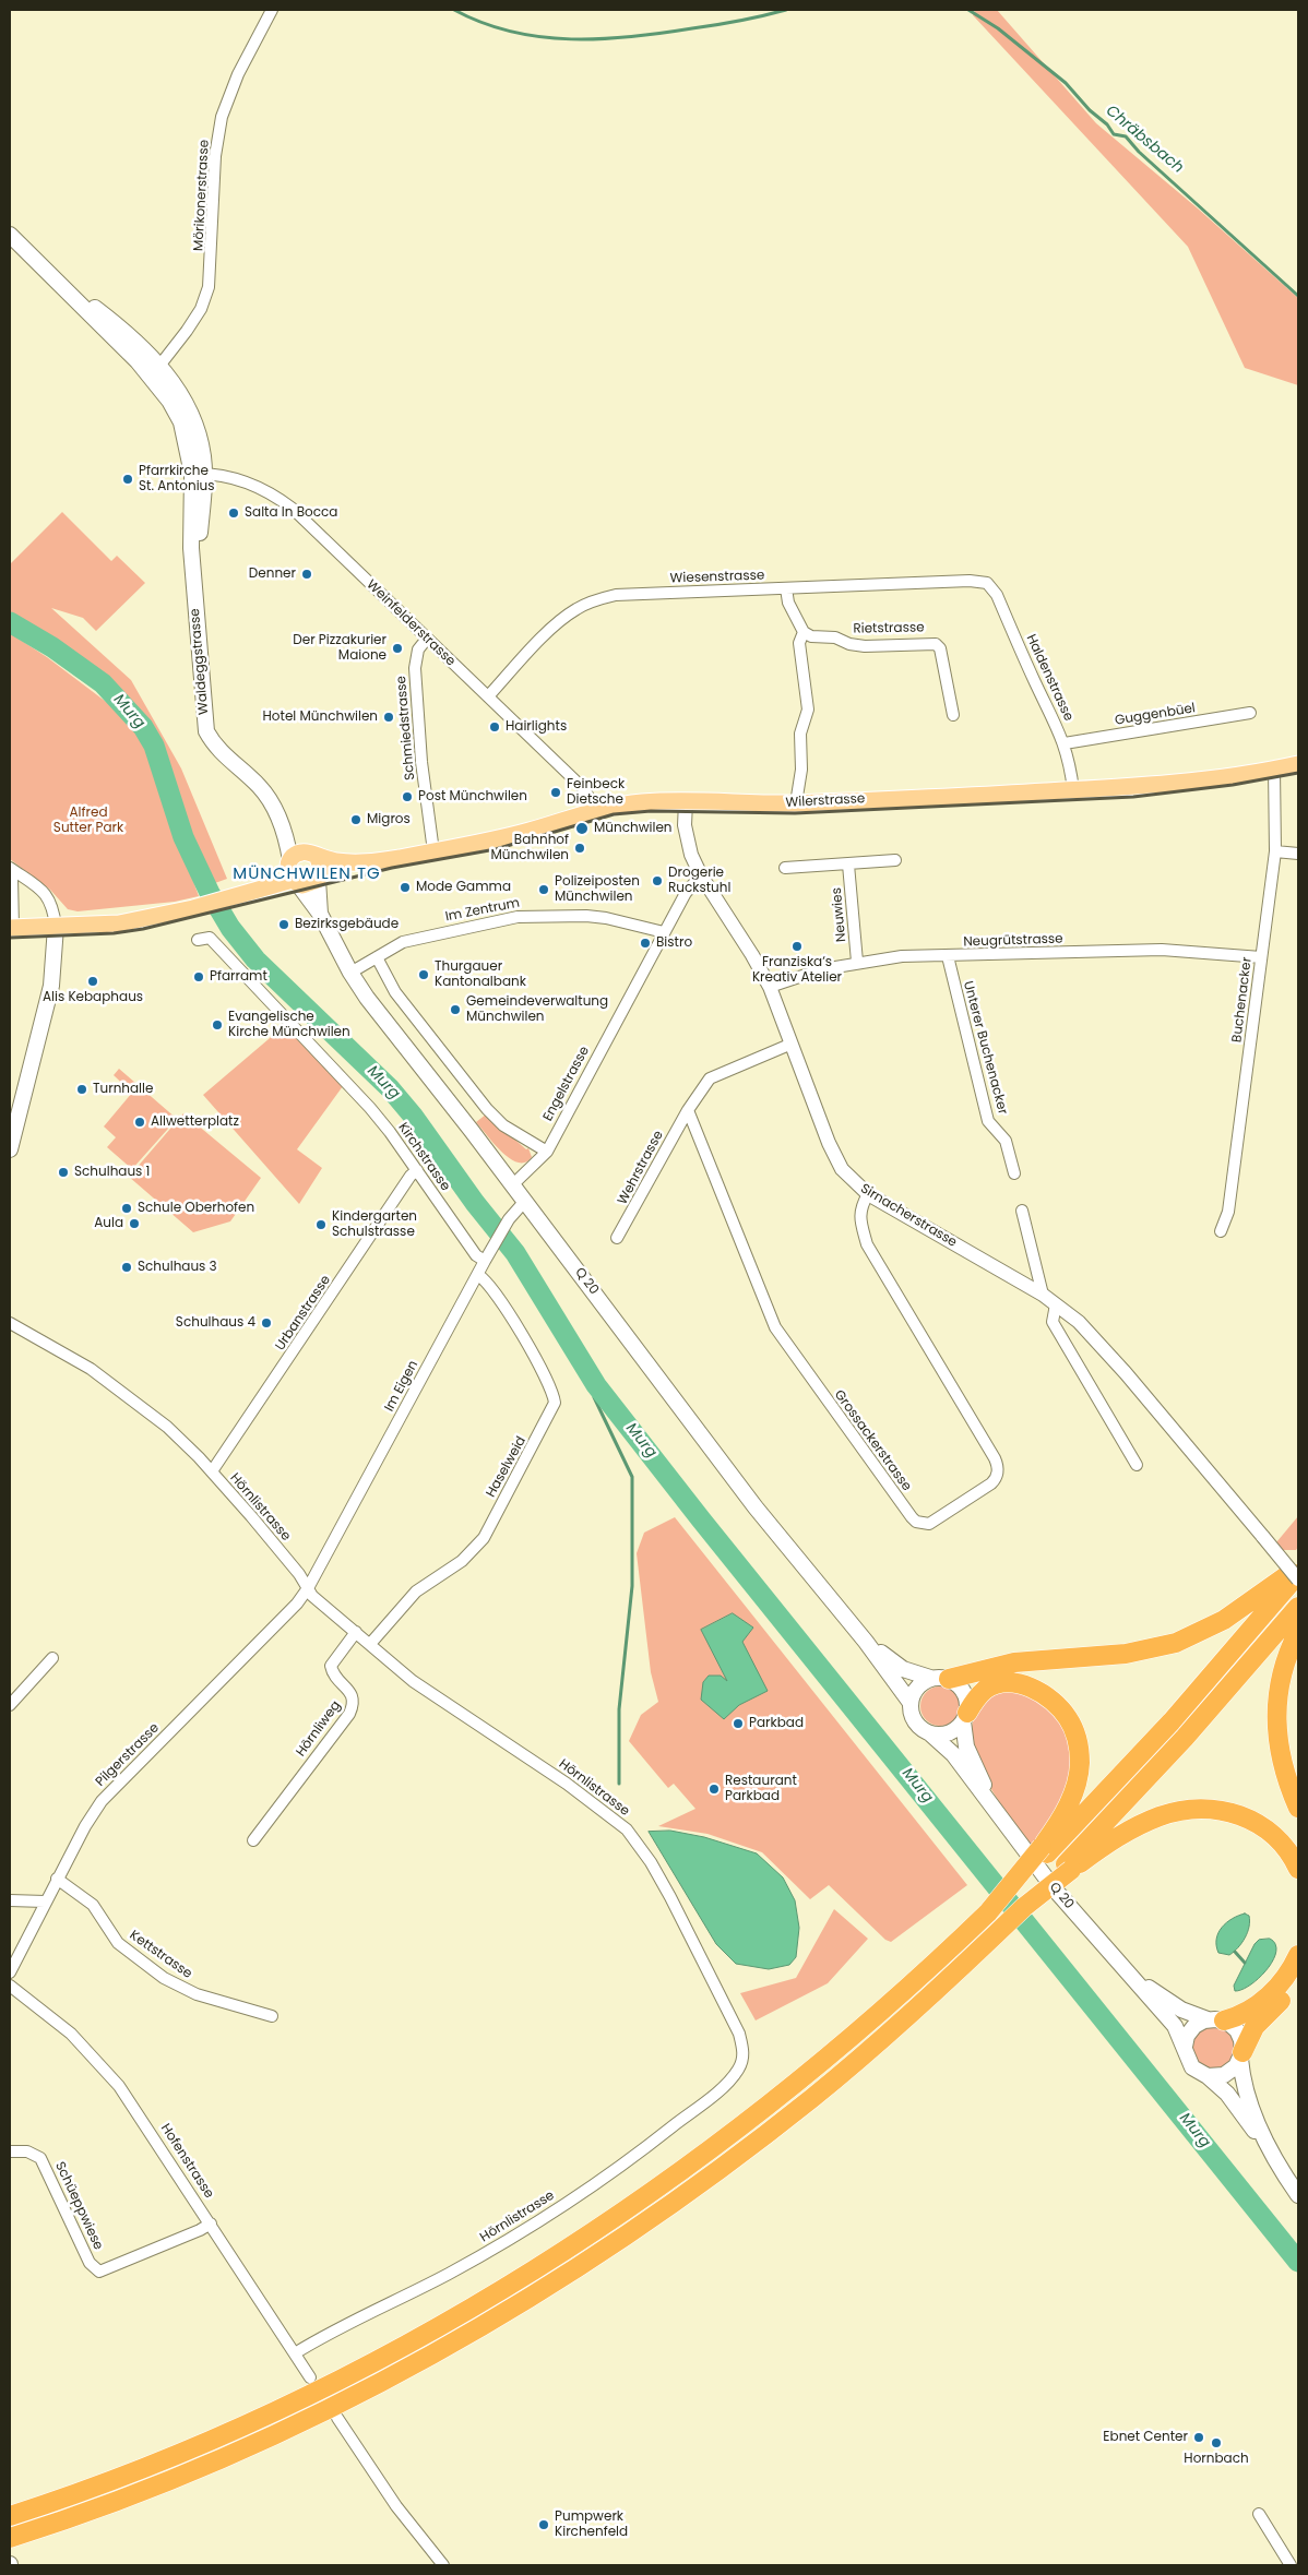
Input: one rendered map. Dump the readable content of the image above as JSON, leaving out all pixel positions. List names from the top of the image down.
{
  "streets": {
    "main road": ["Waldeggstrasse", "Wilerstrasse", "Q 20"],
    "street": [
      "Mörikonerstrasse",
      "Wiesenstrasse",
      "Weinfelderstrasse",
      "Rietstrasse",
      "Haldenstrasse",
      "Guggenbüel",
      "Schmiedstrasse",
      "Im Zentrum",
      "Neuwies",
      "Neugrütstrasse",
      "Buchenacker",
      "Unterer Buchenacker",
      "Engelstrasse",
      "Kirchstrasse",
      "Wehrstrasse",
      "Sirnacherstrasse",
      "Urbanstrasse",
      "Im Eigen",
      "Grossackerstrasse",
      "Haselweid",
      "Hörnlistrasse",
      "Hörnliweg",
      "Pilgerstrasse",
      "Kettstrasse",
      "Hofenstrasse",
      "Schüeppwiese"
    ]
  },
  "crossings": [
    ["Wiesenstrasse", "Weinfelderstrasse"],
    ["Wiesenstrasse", "Haldenstrasse"],
    ["Weinfelderstrasse", "Waldeggstrasse"],
    ["Weinfelderstrasse", "Schmiedstrasse"],
    ["Weinfelderstrasse", "Wilerstrasse"],
    ["Waldeggstrasse", "Wilerstrasse"],
    ["Waldeggstrasse", "Q 20"],
    ["Haldenstrasse", "Guggenbüel"],
    ["Haldenstrasse", "Wilerstrasse"],
    ["Schmiedstrasse", "Wilerstrasse"],
    ["Wilerstrasse", "Buchenacker"],
    ["Wilerstrasse", "Sirnacherstrasse"],
    ["Wilerstrasse", "Q 20"],
    ["Im Zentrum", "Engelstrasse"],
    ["Im Zentrum", "Q 20"],
    ["Neuwies", "Neugrütstrasse"],
    ["Neugrütstrasse", "Buchenacker"],
    ["Neugrütstrasse", "Unterer Buchenacker"],
    ["Neugrütstrasse", "Sirnacherstrasse"],
    ["Engelstrasse", "Sirnacherstrasse"],
    ["Engelstrasse", "Q 20"],
    ["Kirchstrasse", "Urbanstrasse"],
    ["Kirchstrasse", "Im Eigen"],
    ["Wehrstrasse", "Grossackerstrasse"],
    ["Sirnacherstrasse", "Grossackerstrasse"],
    ["Q 20", "Im Eigen"],
    ["Urbanstrasse", "Hörnlistrasse"],
    ["Im Eigen", "Haselweid"],
    ["Im Eigen", "Hörnlistrasse"],
    ["Im Eigen", "Pilgerstrasse"],
    ["Haselweid", "Hörnlistrasse"],
    ["Hörnlistrasse", "Hörnliweg"],
    ["Hörnlistrasse", "Pilgerstrasse"],
    ["Hörnlistrasse", "Hofenstrasse"],
    ["Pilgerstrasse", "Kettstrasse"],
    ["Hofenstrasse", "Schüeppwiese"]
  ],
  "districts": ["MÜNCHWILEN TG"],
  "water": ["Chräbsbach", "Murg"],
  "parks": ["Alfred Sutter Park"],
  "places": [
    "Pfarrkirche St. Antonius",
    "Salta In Bocca",
    "Denner",
    "Der Pizzakurier Maione",
    "Hotel Münchwilen",
    "Hairlights",
    "Feinbeck Dietsche",
    "Post Münchwilen",
    "Migros",
    "Münchwilen",
    "Bahnhof Münchwilen",
    "Drogerie Ruckstuhl",
    "Mode Gamma",
    "Polizeiposten Münchwilen",
    "Bezirksgebäude",
    "Bistro",
    "Franziska‘s Kreativ Atelier",
    "Thurgauer Kantonalbank",
    "Pfarramt",
    "Alis Kebaphaus",
    "Gemeindeverwaltung Münchwilen",
    "Evangelische Kirche Münchwilen",
    "Turnhalle",
    "Allwetterplatz",
    "Schulhaus 1",
    "Schule Oberhofen",
    "Aula",
    "Kindergarten Schulstrasse",
    "Schulhaus 3",
    "Schulhaus 4",
    "Parkbad",
    "Restaurant Parkbad",
    "Ebnet Center",
    "Hornbach",
    "Pumpwerk Kirchenfeld"
  ]
}
